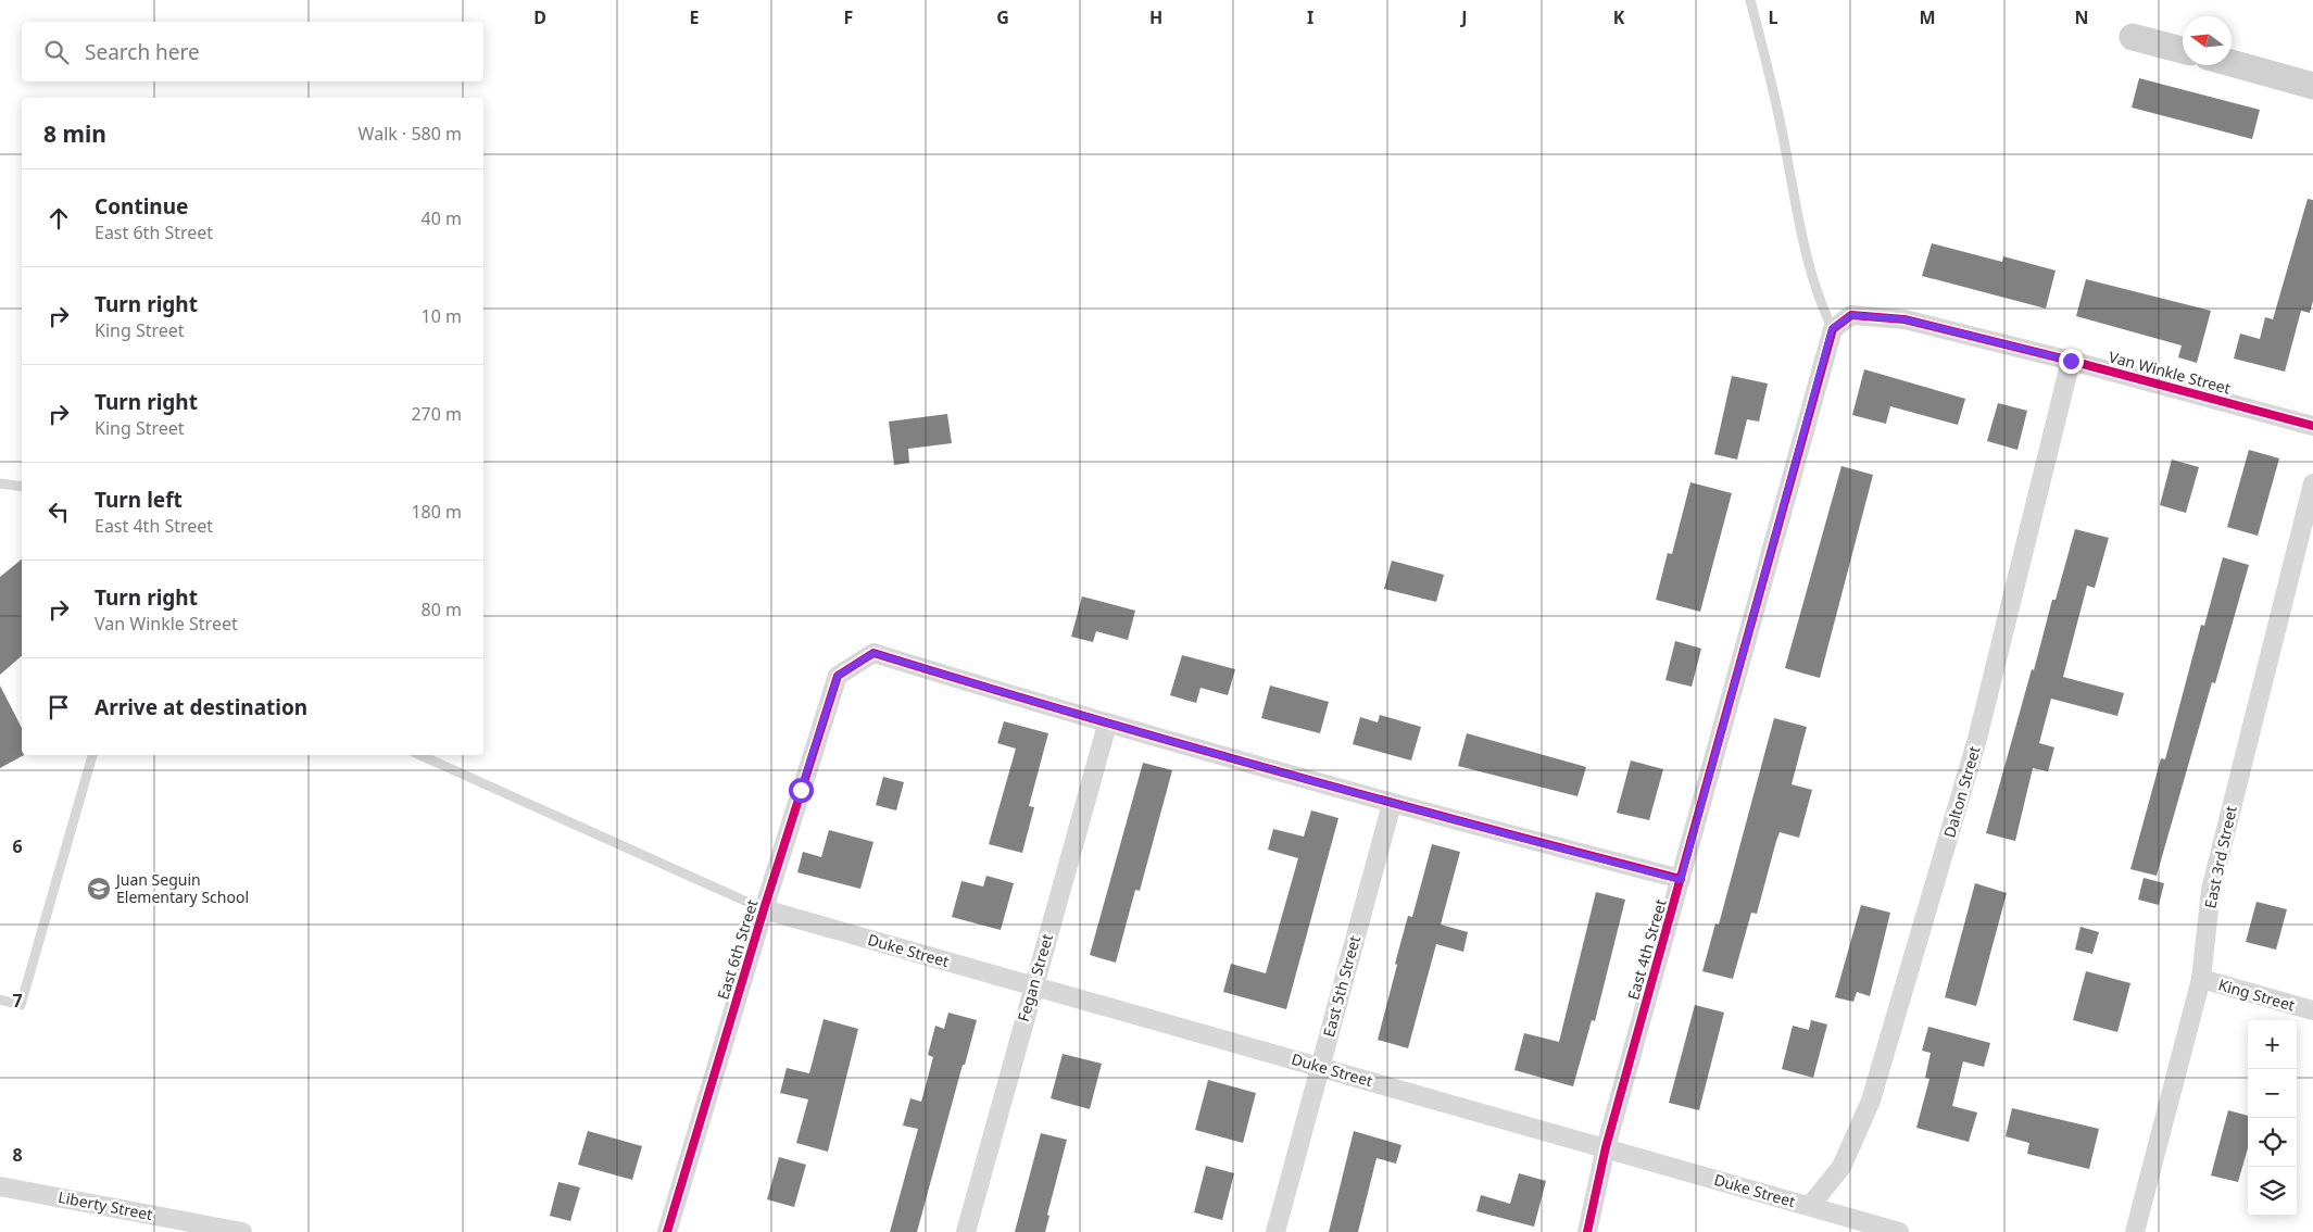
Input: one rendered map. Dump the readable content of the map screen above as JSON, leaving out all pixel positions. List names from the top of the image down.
{
  "streets": {
    "street": [
      "Van Winkle Street",
      "Dalton Street",
      "East 3rd Street",
      "East 6th Street",
      "East 4th Street",
      "Duke Street",
      "Fegan Street",
      "East 5th Street",
      "King Street",
      "Liberty Street"
    ]
  },
  "crossings": [
    ["Van Winkle Street", "Dalton Street"],
    ["Van Winkle Street", "East 4th Street"],
    ["Dalton Street", "Duke Street"],
    ["East 3rd Street", "King Street"],
    ["East 6th Street", "Duke Street"],
    ["East 6th Street", "Fegan Street"],
    ["East 4th Street", "Duke Street"],
    ["Duke Street", "Fegan Street"],
    ["Duke Street", "East 5th Street"]
  ],
  "places": {
    "school or university": ["Juan Seguin Elementary School"]
  },
  "north": "left",
  "page": {
    "search": "Search here",
    "heading": ["8 min", "Walk · 580 m"],
    "list": [
      ["Continue", "East 6th Street", "40 m"],
      ["Turn right", "King Street", "10 m"],
      ["Turn right", "King Street", "270 m"],
      ["Turn left", "East 4th Street", "180 m"],
      ["Turn right", "Van Winkle Street", "80 m"],
      "Arrive at destination"
    ],
    "map_buttons": ["+", "−"]
  },
  "grid": {
    "columns": [
      "D",
      "E",
      "F",
      "G",
      "H",
      "I",
      "J",
      "K",
      "L",
      "M",
      "N"
    ],
    "rows": ["6", "7", "8"]
  }
}
